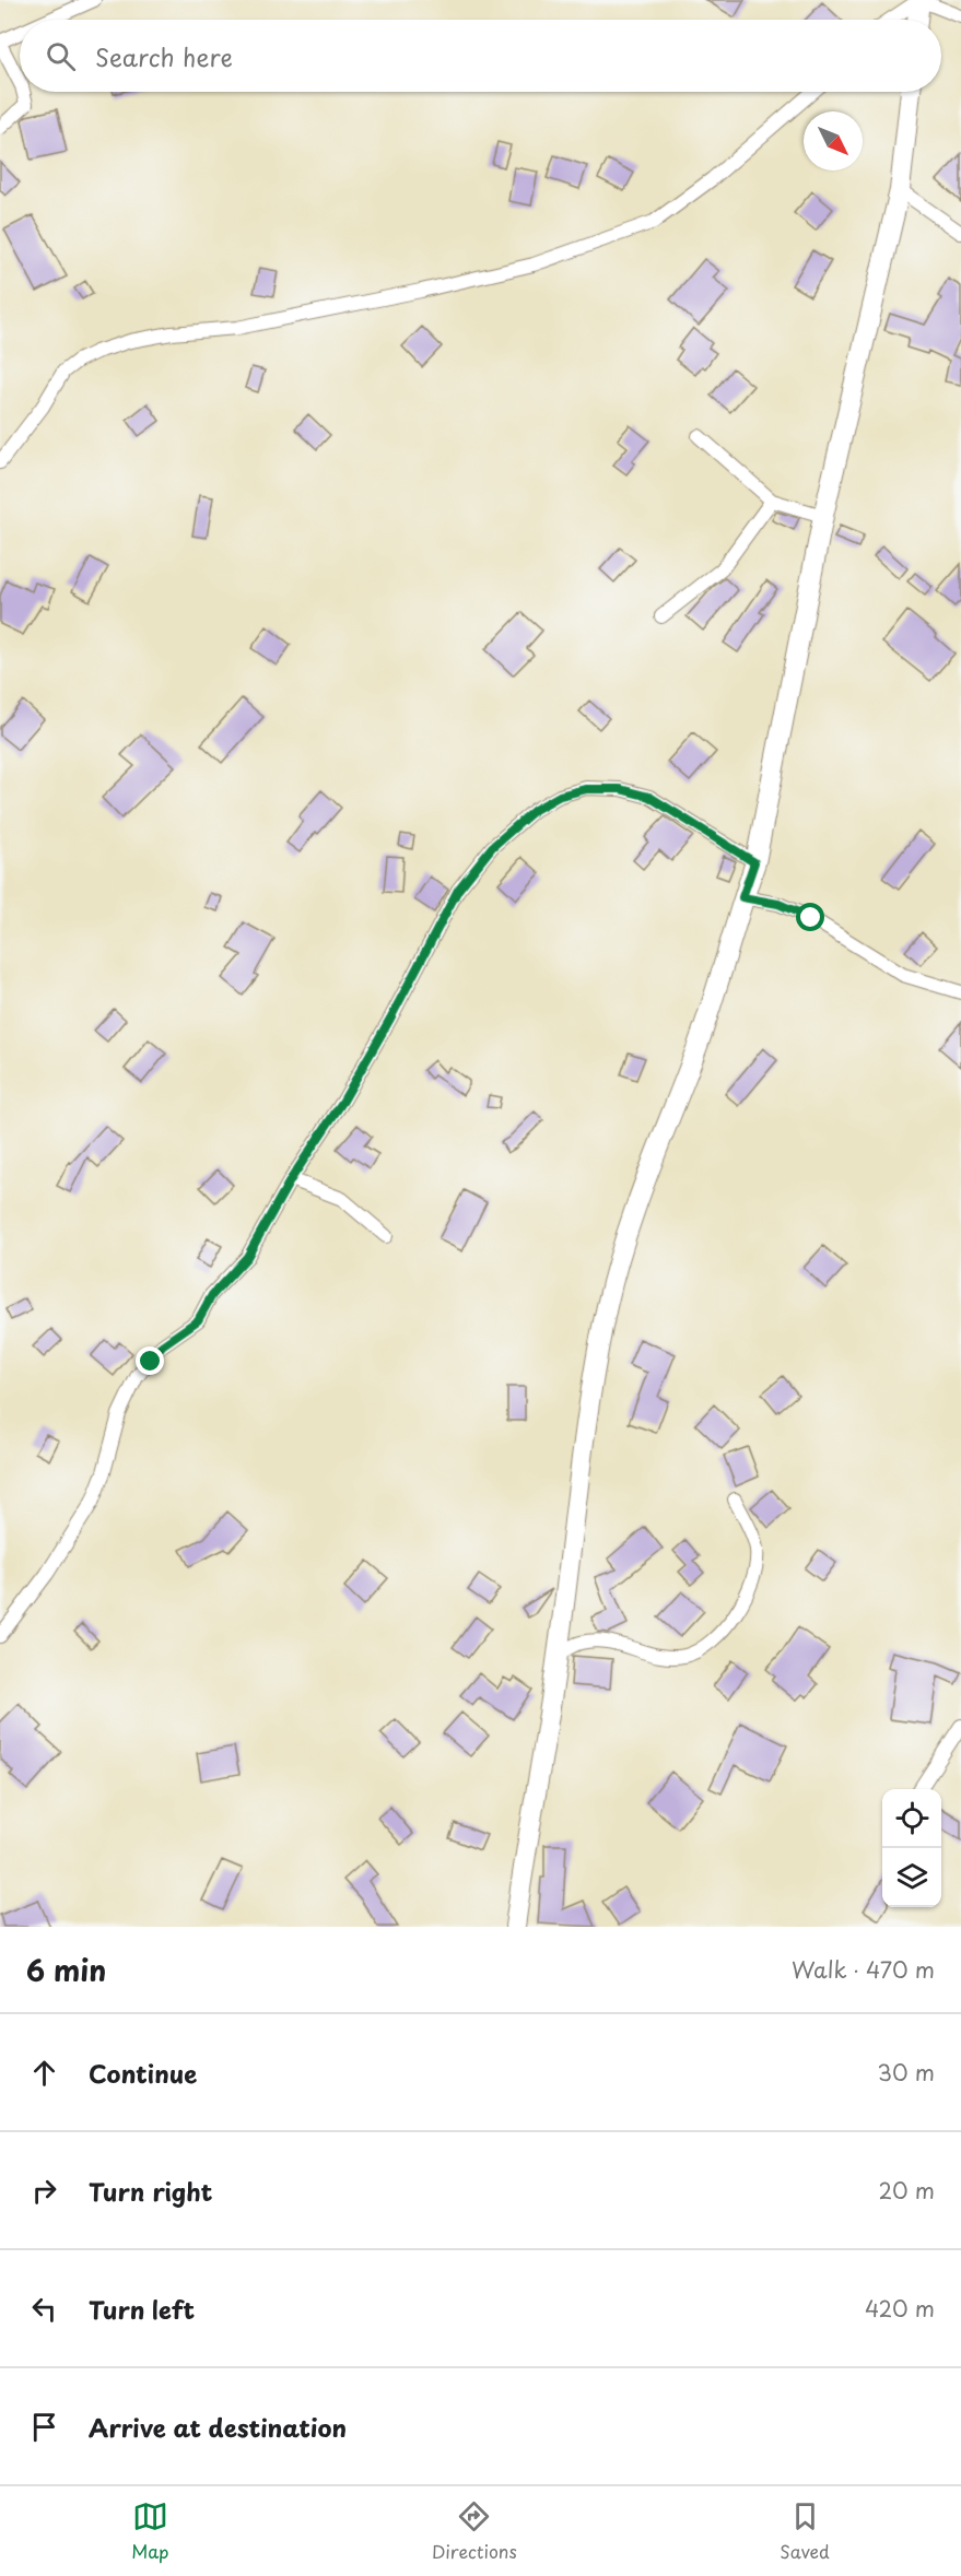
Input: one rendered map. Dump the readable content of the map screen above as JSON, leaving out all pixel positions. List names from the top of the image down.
{
  "north": "bottom right",
  "page": {
    "search": "Search here",
    "heading": ["6 min", "Walk · 470 m"],
    "list": [
      ["Continue", "30 m"],
      ["Turn right", "20 m"],
      ["Turn left", "420 m"],
      "Arrive at destination"
    ],
    "nav": ["Map", "Directions", "Saved"]
  }
}
